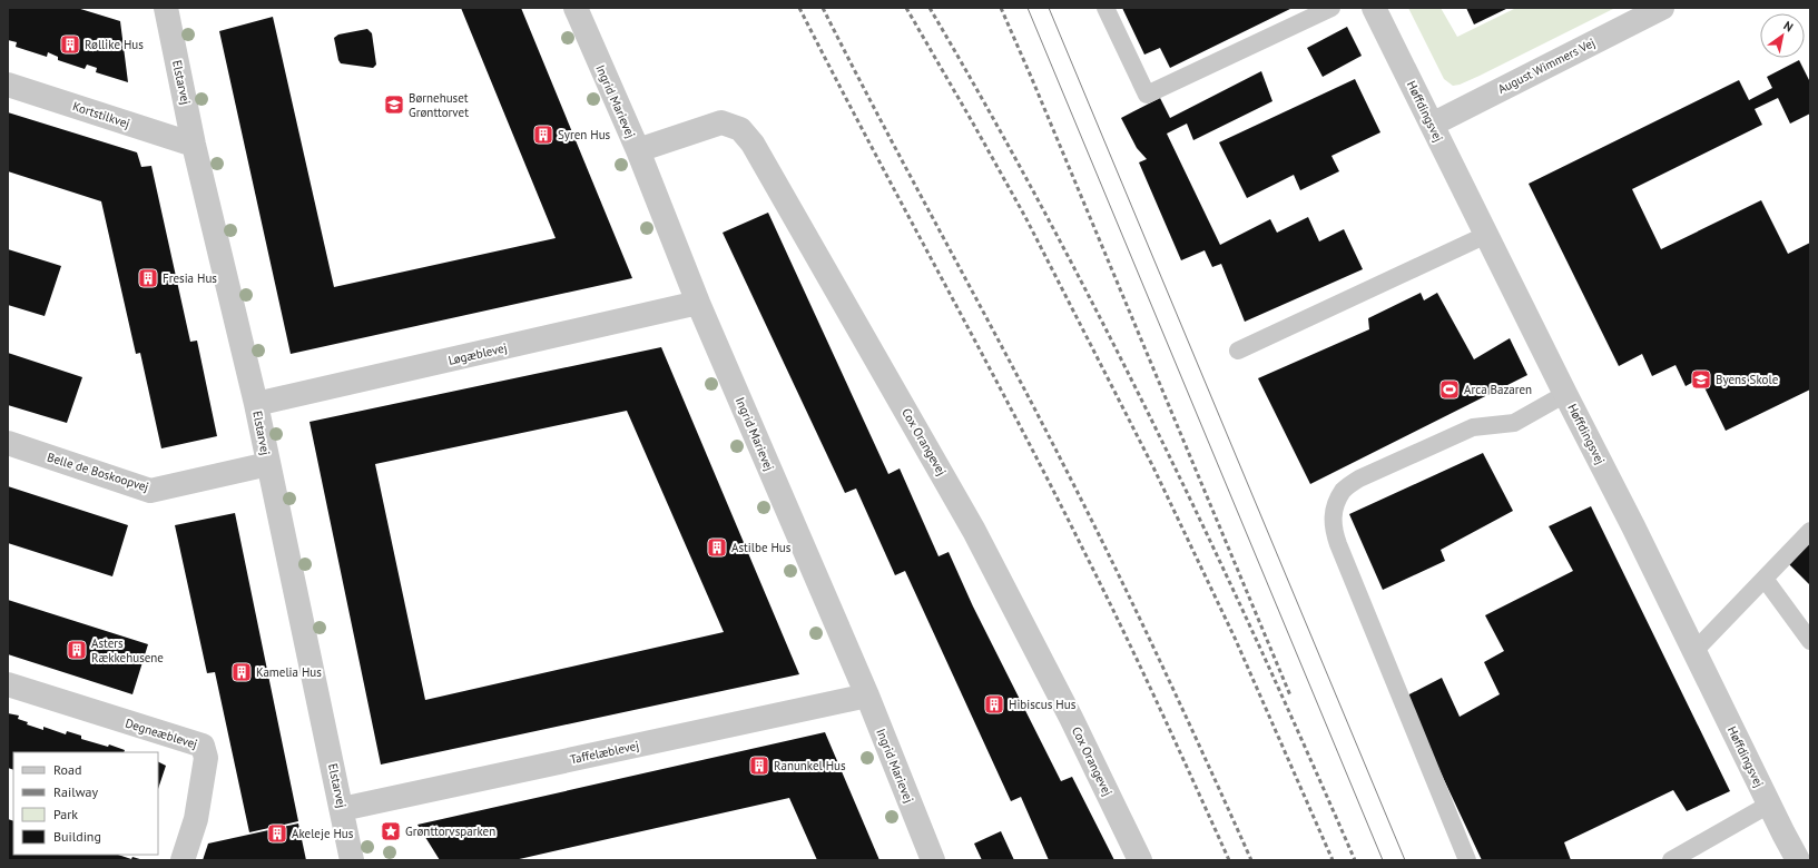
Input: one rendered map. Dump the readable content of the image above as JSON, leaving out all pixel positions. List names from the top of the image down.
{
  "streets": {
    "street": [
      "August Wimmers Vej",
      "Elstarvej",
      "Ingrid Marievej",
      "Høffdingsvej",
      "Kortstilkvej",
      "Løgæblevej",
      "Cox Orangevej",
      "Belle de Boskoopvej",
      "Degneæblevej",
      "Taffelæblevej"
    ]
  },
  "crossings": [
    ["August Wimmers Vej", "Høffdingsvej"],
    ["Elstarvej", "Kortstilkvej"],
    ["Elstarvej", "Løgæblevej"],
    ["Elstarvej", "Belle de Boskoopvej"],
    ["Elstarvej", "Taffelæblevej"],
    ["Ingrid Marievej", "Løgæblevej"],
    ["Ingrid Marievej", "Cox Orangevej"],
    ["Ingrid Marievej", "Taffelæblevej"]
  ],
  "places": {
    "building": [
      "Røllike Hus",
      "Syren Hus",
      "Fresia Hus",
      "Astilbe Hus",
      "Asters Rækkehusene",
      "Kamelia Hus",
      "Hibiscus Hus",
      "Ranunkel Hus",
      "Akeleje Hus"
    ],
    "school or university": ["Børnehuset Grønttorvet", "Byens Skole"],
    "sports": ["Arca Bazaren"],
    "place": ["Grønttorvsparken"]
  },
  "legend": [
    "Road",
    "Railway",
    "Park",
    "Building"
  ],
  "north": "top right"
}
